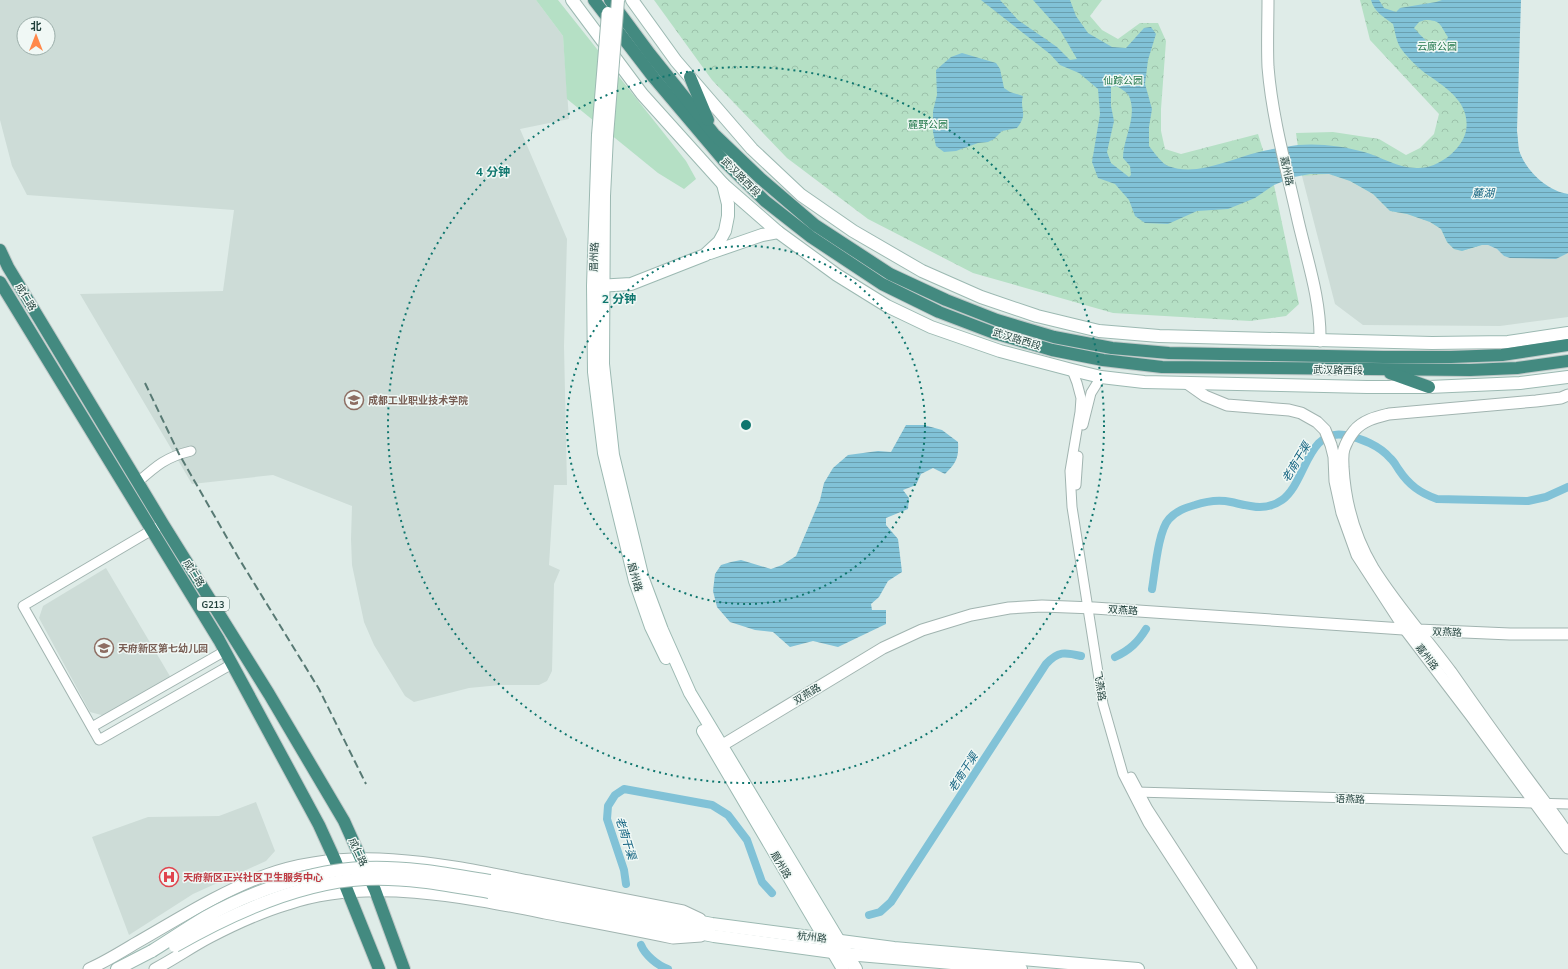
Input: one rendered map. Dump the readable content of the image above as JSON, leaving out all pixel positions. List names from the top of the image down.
{
  "streets": {
    "highway": ["武汉路西段", "成仁路", "G213"],
    "main road": ["眉州路", "杭州路"],
    "street": [
      "嘉州路",
      "双燕路",
      "飞燕路",
      "语燕路"
    ]
  },
  "crossings": [
    ["嘉州路", "双燕路"],
    ["嘉州路", "语燕路"],
    ["眉州路", "双燕路"],
    ["眉州路", "杭州路"],
    ["双燕路", "飞燕路"],
    ["飞燕路", "语燕路"]
  ],
  "water": ["麓湖", "老南干渠"],
  "parks": ["云廊公园", "仙踪公园", "麓野公园"],
  "places": {
    "school or university": ["成都工业职业技术学院", "天府新区第七幼儿园"],
    "hospital": ["天府新区正兴社区卫生服务中心"]
  },
  "north": "top",
  "rings": ["4 分钟", "2 分钟"]
}
